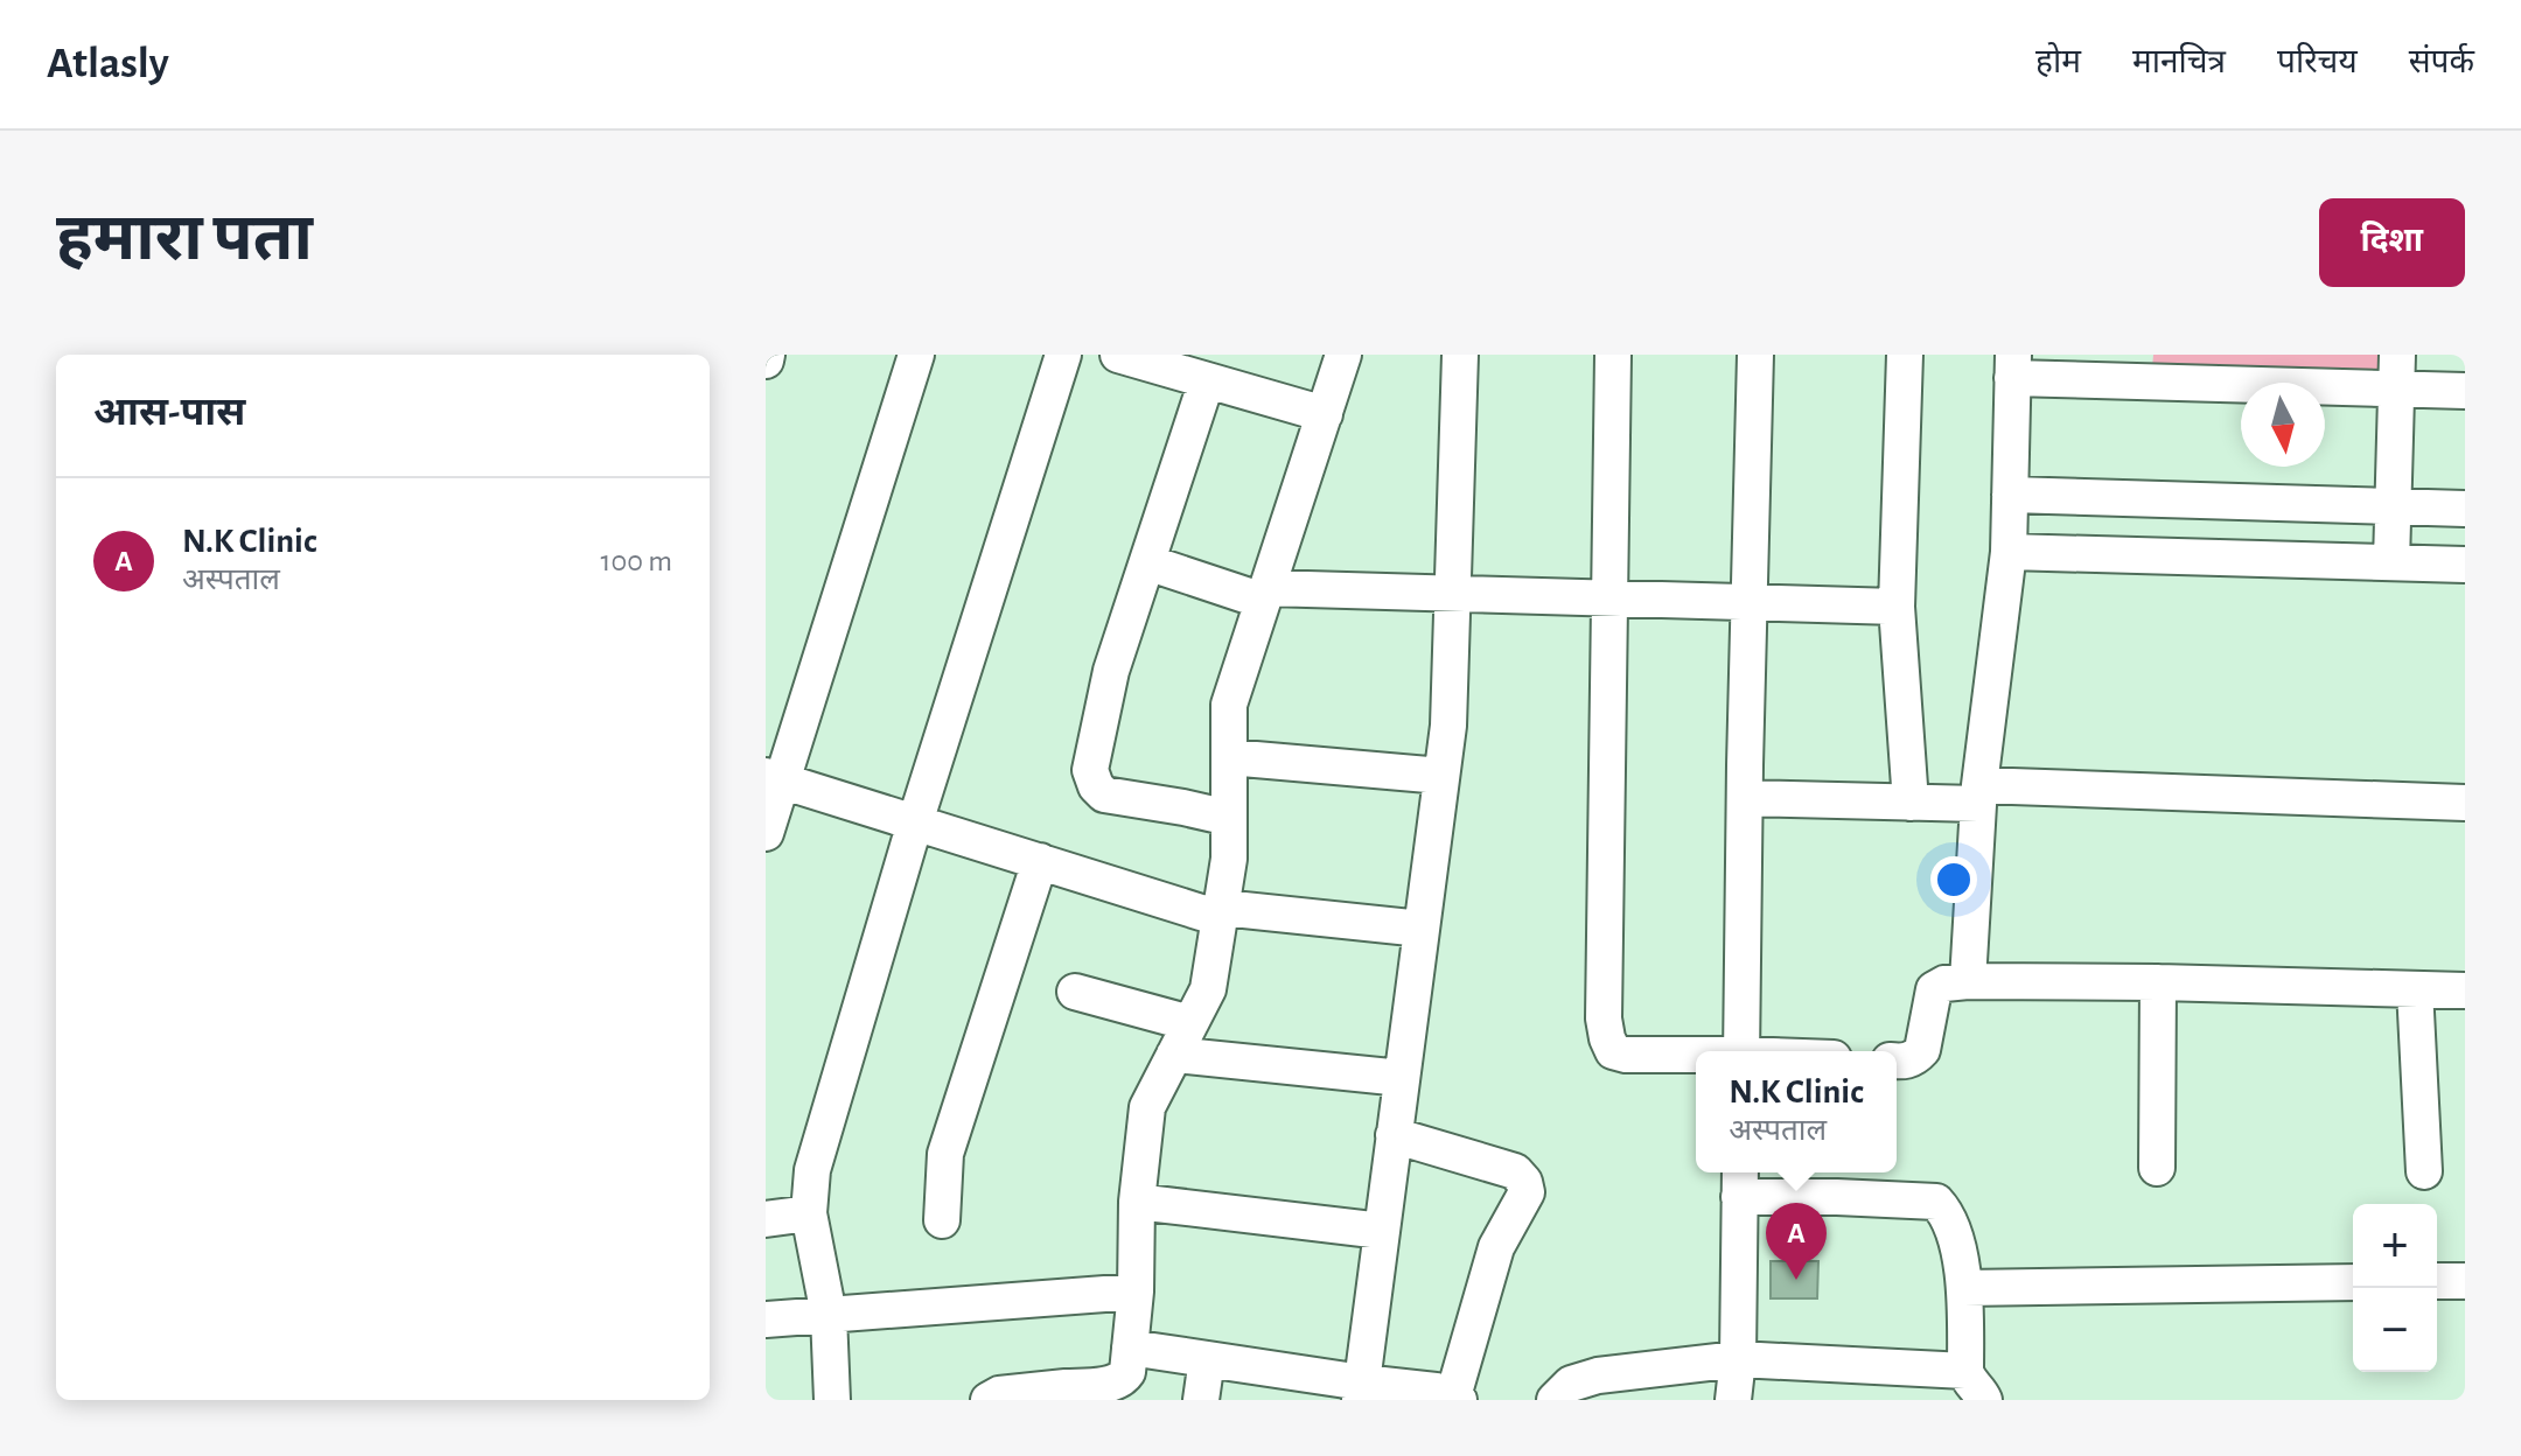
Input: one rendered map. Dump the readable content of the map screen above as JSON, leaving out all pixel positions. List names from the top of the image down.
{
  "north": "bottom",
  "page": {
    "header": "Atlasly",
    "nav": [
      "होम",
      "मानचित्र",
      "परिचय",
      "संपर्क"
    ],
    "buttons": "दिशा",
    "title": "हमारा पता",
    "heading": "आस-पास",
    "list": [
      {
        "mark": "A",
        "name": "N.K Clinic",
        "note": "अस्पताल",
        "value": "100 m"
      }
    ],
    "popup": ["N.K Clinic", "अस्पताल"],
    "pins": "A",
    "map_buttons": ["+", "−"]
  }
}
